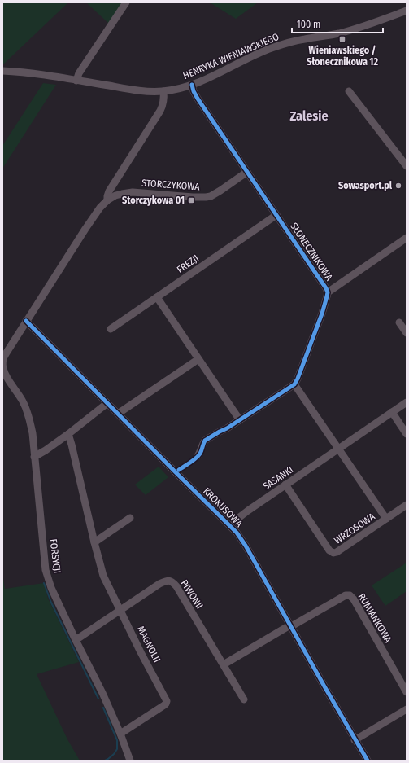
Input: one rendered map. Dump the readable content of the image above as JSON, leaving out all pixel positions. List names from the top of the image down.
{
  "streets": {
    "street": [
      "HENRYKA WIENIAWSKIEGO",
      "STORCZYKOWA",
      "SŁONECZNIKOWA",
      "FREZJI",
      "SASANKI",
      "KROKUSOWA",
      "WRZOSOWA",
      "FORSYCJI",
      "PIWONII",
      "RUMIANKOWA",
      "MAGNOLII"
    ]
  },
  "crossings": [
    ["HENRYKA WIENIAWSKIEGO", "STORCZYKOWA"],
    ["HENRYKA WIENIAWSKIEGO", "SŁONECZNIKOWA"],
    ["STORCZYKOWA", "SŁONECZNIKOWA"],
    ["STORCZYKOWA", "KROKUSOWA"],
    ["STORCZYKOWA", "FORSYCJI"],
    ["SŁONECZNIKOWA", "FREZJI"],
    ["SASANKI", "KROKUSOWA"],
    ["SASANKI", "WRZOSOWA"],
    ["KROKUSOWA", "FORSYCJI"],
    ["KROKUSOWA", "RUMIANKOWA"],
    ["FORSYCJI", "PIWONII"],
    ["FORSYCJI", "MAGNOLII"],
    ["PIWONII", "MAGNOLII"]
  ],
  "districts": ["Zalesie"],
  "places": {
    "transit": ["Wieniawskiego / Słonecznikowa 12", "Storczykowa 01"],
    "other": ["Sowasport.pl"]
  },
  "scale_bar": "100 m"
}
